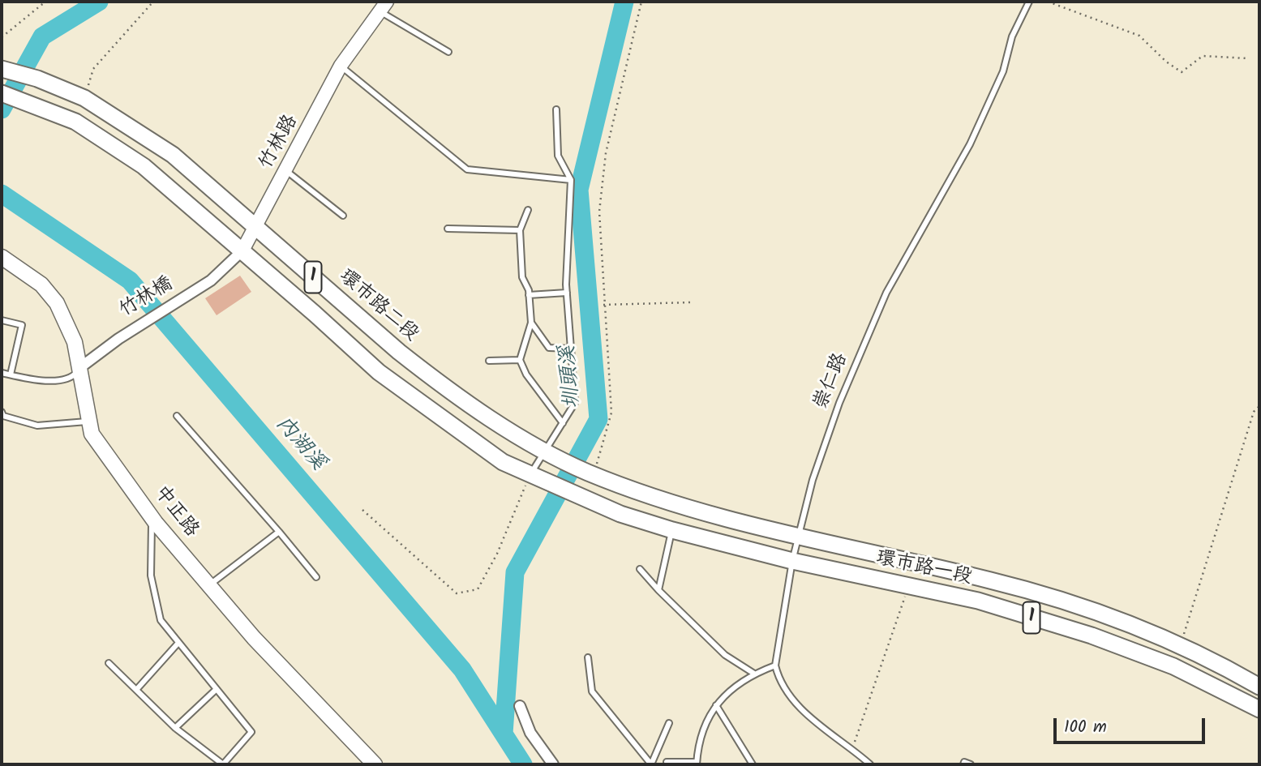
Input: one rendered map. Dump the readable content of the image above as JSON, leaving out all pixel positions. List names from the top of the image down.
{
  "streets": {
    "main road": [
      "1",
      "環市路二段",
      "中正路",
      "環市路一段"
    ],
    "street": ["竹林路", "竹林橋"],
    "lane": ["崇仁路"]
  },
  "crossings": [
    ["竹林路", "1"],
    ["竹林路", "竹林橋"],
    ["竹林路", "環市路二段"],
    ["1", "環市路二段"],
    ["1", "崇仁路"],
    ["1", "環市路一段"],
    ["竹林橋", "中正路"],
    ["崇仁路", "環市路一段"]
  ],
  "water": ["圳頭溪", "內湖溪"],
  "scale_bar": "100 m"
}
